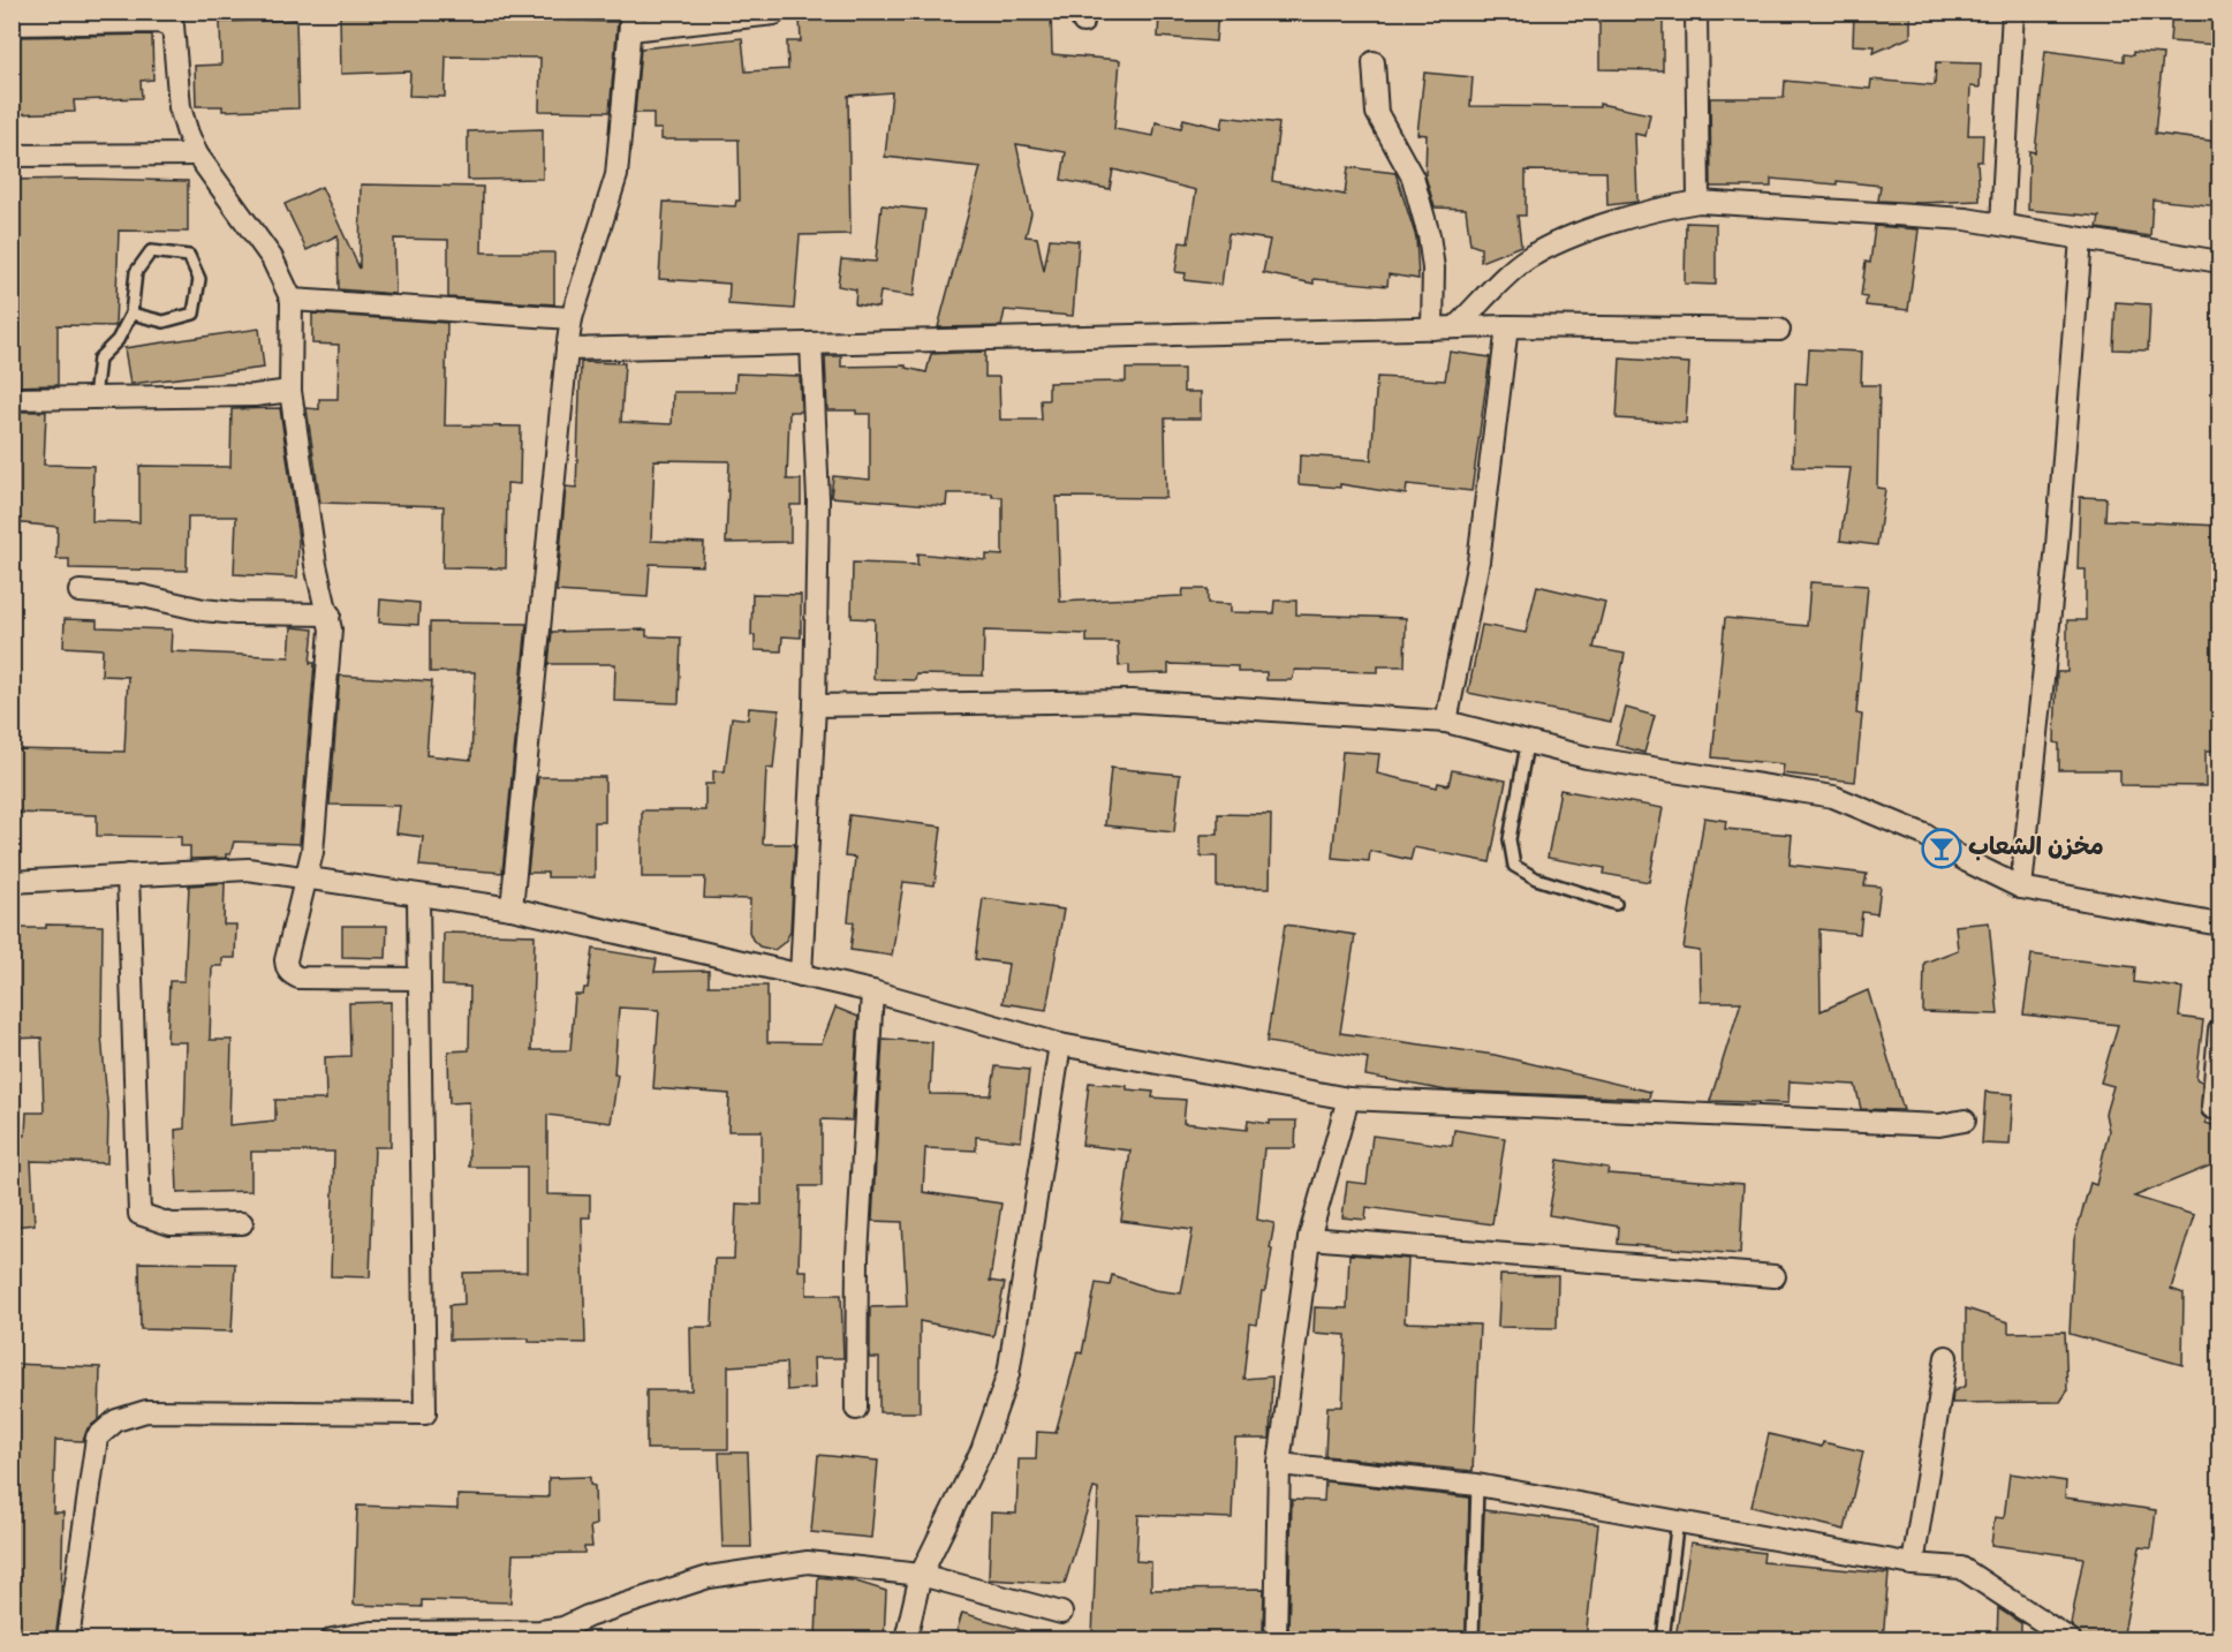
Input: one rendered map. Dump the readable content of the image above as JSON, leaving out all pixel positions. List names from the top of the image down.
{
  "places": {
    "bar": ["مخزن الشعاب"]
  }
}
